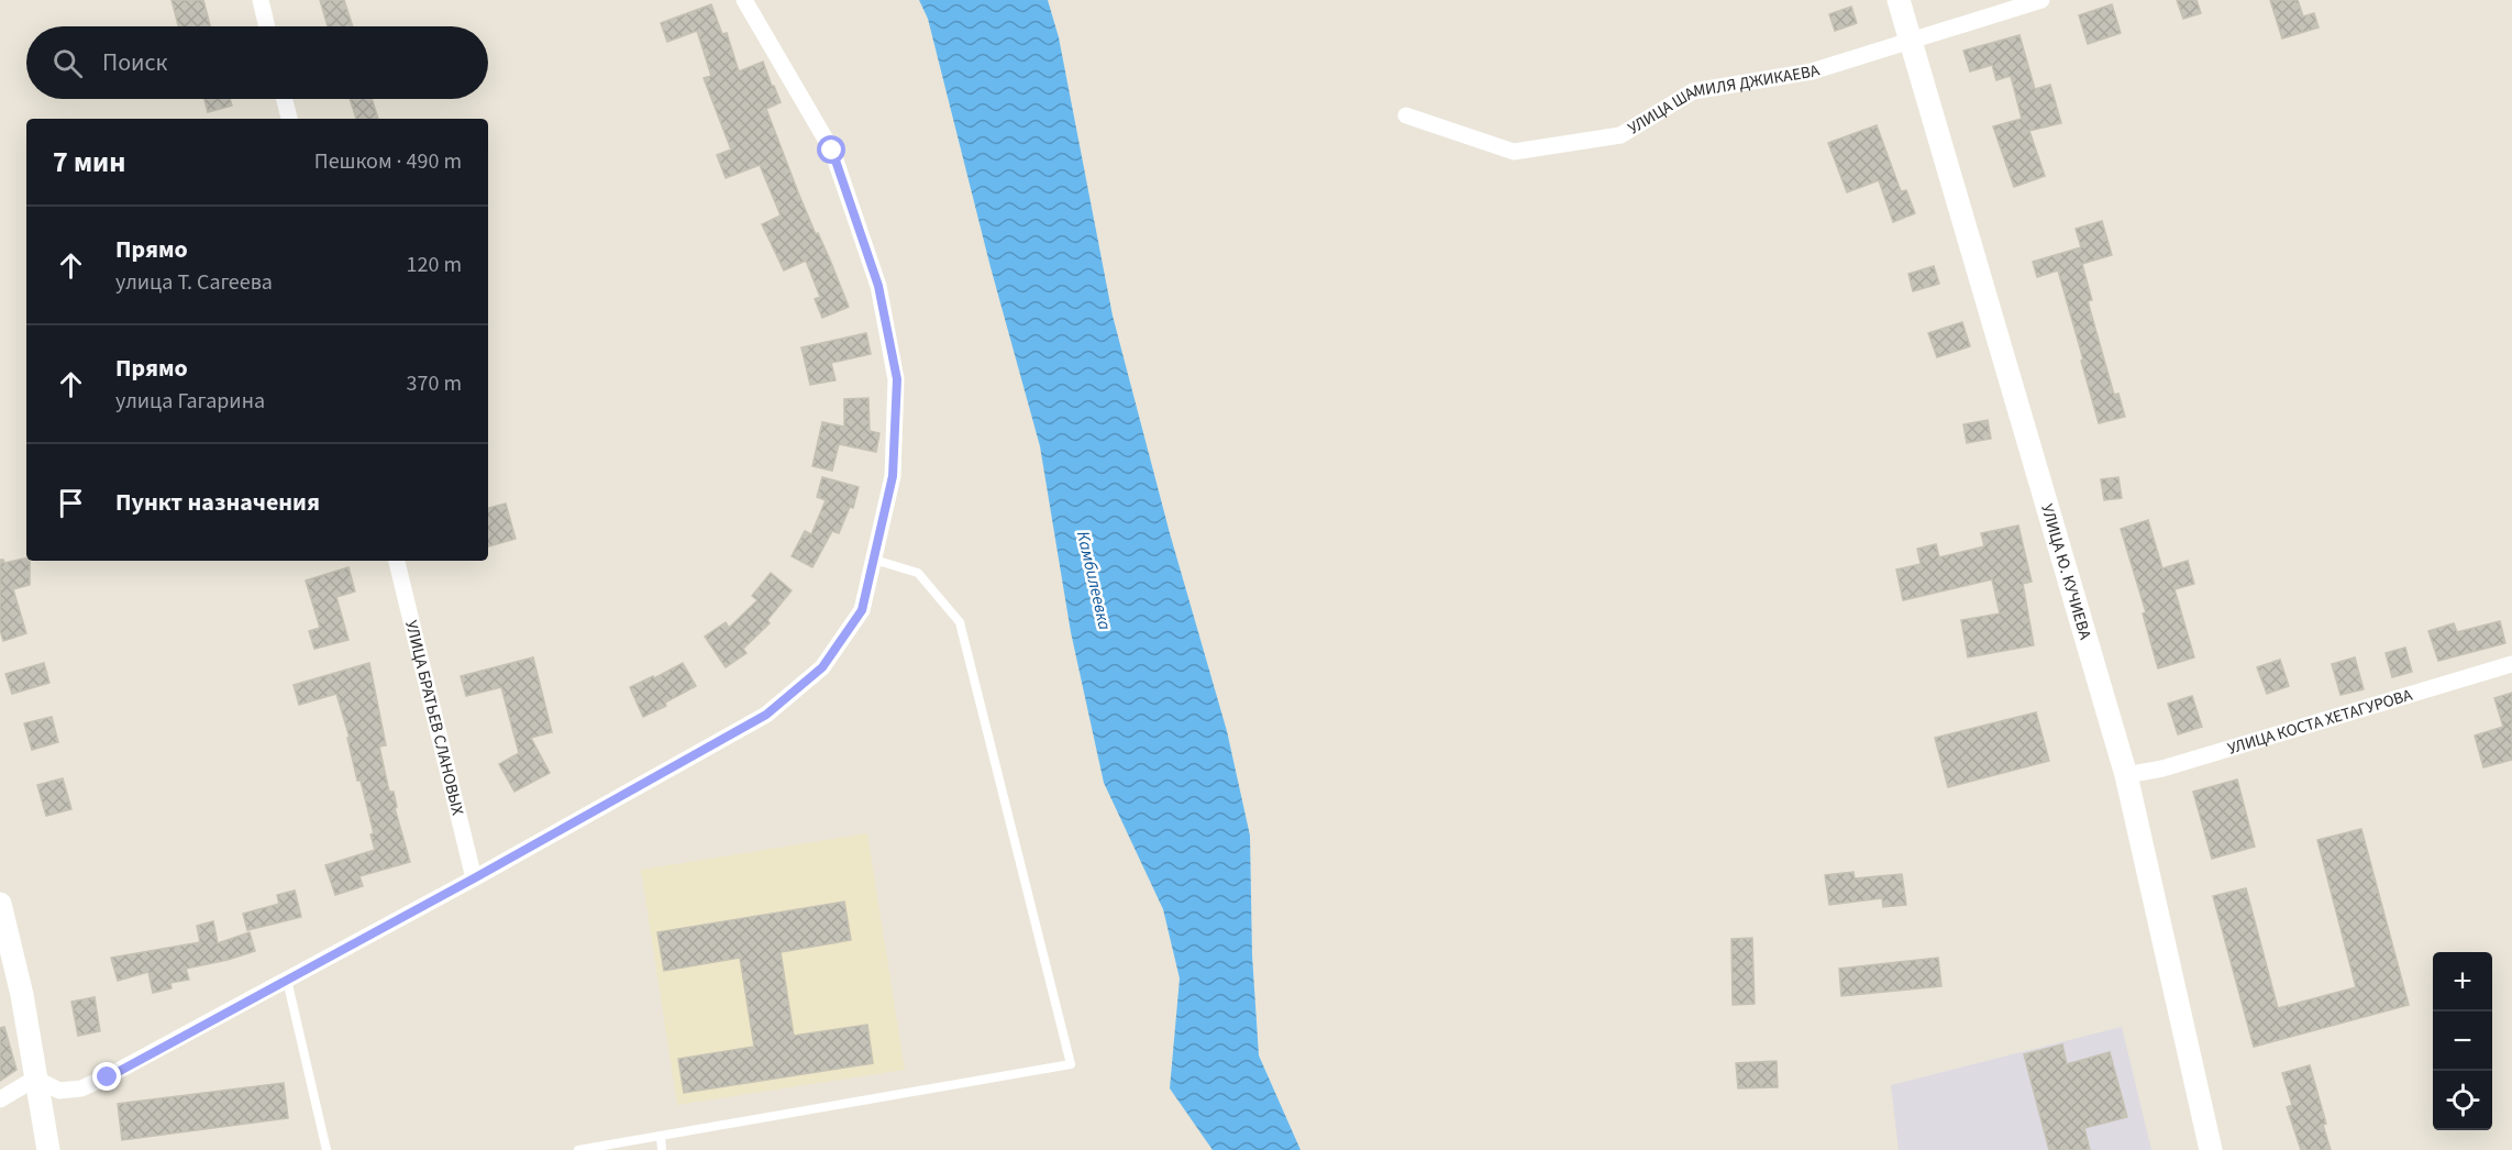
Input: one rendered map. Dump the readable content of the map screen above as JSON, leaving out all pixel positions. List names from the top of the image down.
{
  "streets": {
    "street": [
      "УЛИЦА ШАМИЛЯ ДЖИКАЕВА",
      "УЛИЦА Ю. КУЧИЕВА",
      "УЛИЦА БРАТЬЕВ СЛАНОВЫХ",
      "УЛИЦА КОСТА ХЕТАГУРОВА"
    ]
  },
  "crossings": [
    ["УЛИЦА ШАМИЛЯ ДЖИКАЕВА", "УЛИЦА Ю. КУЧИЕВА"],
    ["УЛИЦА Ю. КУЧИЕВА", "УЛИЦА КОСТА ХЕТАГУРОВА"]
  ],
  "water": ["Камбилеевка"],
  "page": {
    "search": "Поиск",
    "heading": ["7 мин", "Пешком · 490 m"],
    "list": [
      ["Прямо", "улица Т. Сагеева", "120 m"],
      ["Прямо", "улица Гагарина", "370 m"],
      "Пункт назначения"
    ],
    "map_buttons": ["+", "−"]
  }
}
